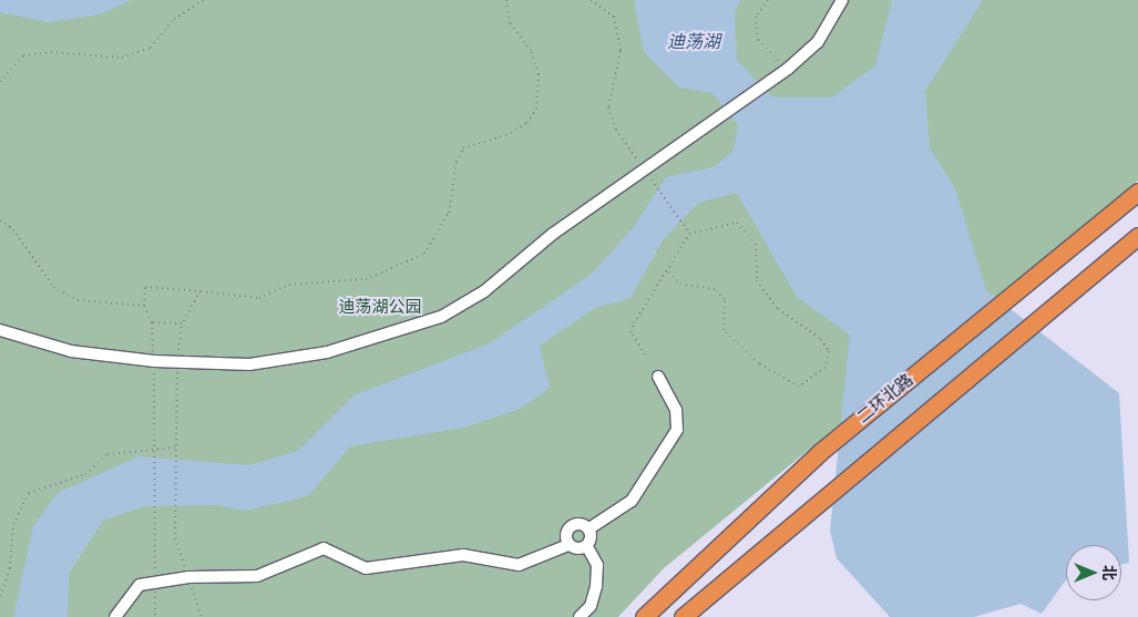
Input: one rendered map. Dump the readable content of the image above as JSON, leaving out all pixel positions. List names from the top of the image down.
{
  "streets": {
    "highway": ["二环北路"]
  },
  "water": ["迪荡湖"],
  "parks": ["迪荡湖公园"],
  "north": "right"
}
